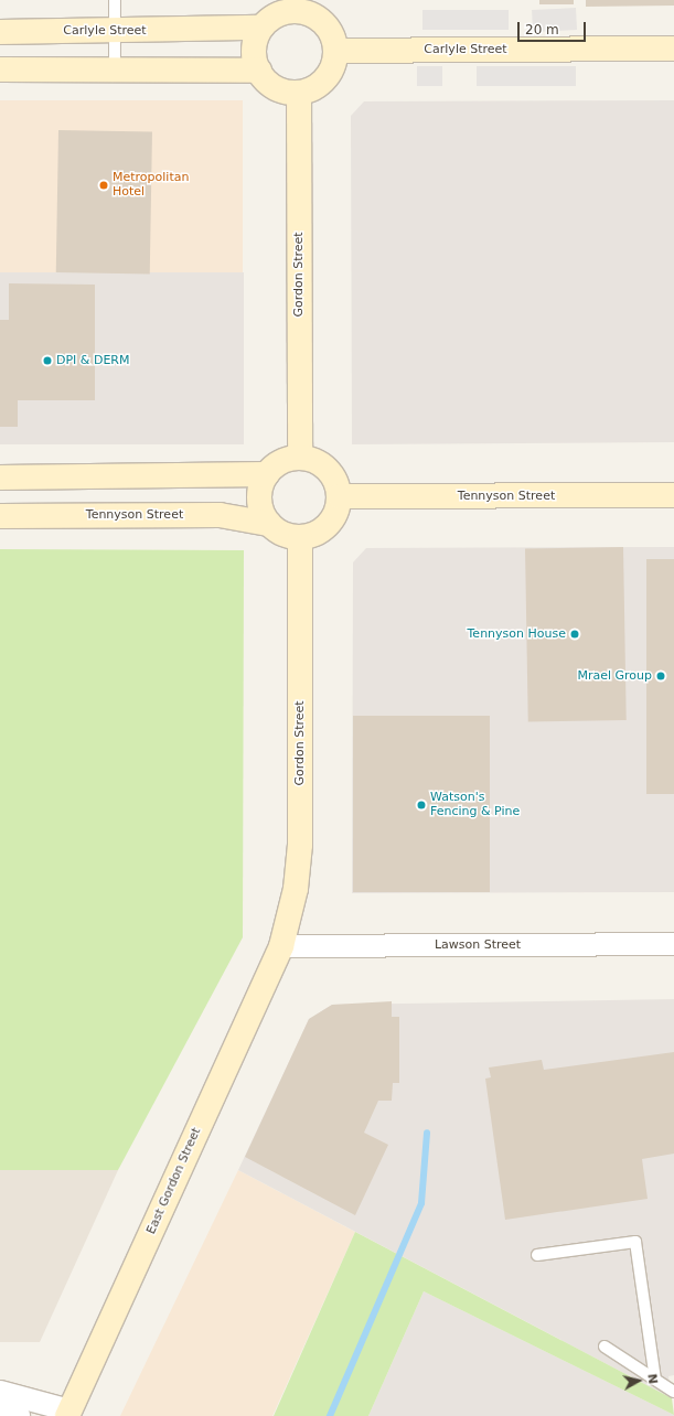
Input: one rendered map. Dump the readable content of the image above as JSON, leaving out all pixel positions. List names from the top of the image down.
{
  "streets": {
    "street": [
      "Carlyle Street",
      "Gordon Street",
      "Tennyson Street",
      "Lawson Street",
      "East Gordon Street"
    ]
  },
  "crossings": [
    ["Carlyle Street", "Gordon Street"],
    ["Gordon Street", "Tennyson Street"],
    ["Gordon Street", "Lawson Street"],
    ["Gordon Street", "East Gordon Street"],
    ["Lawson Street", "East Gordon Street"]
  ],
  "places": [
    "Metropolitan Hotel",
    "DPI & DERM",
    "Tennyson House",
    "Mrael Group",
    "Watson's Fencing & Pine"
  ],
  "scale_bar": "20 m",
  "north": "right"
}
